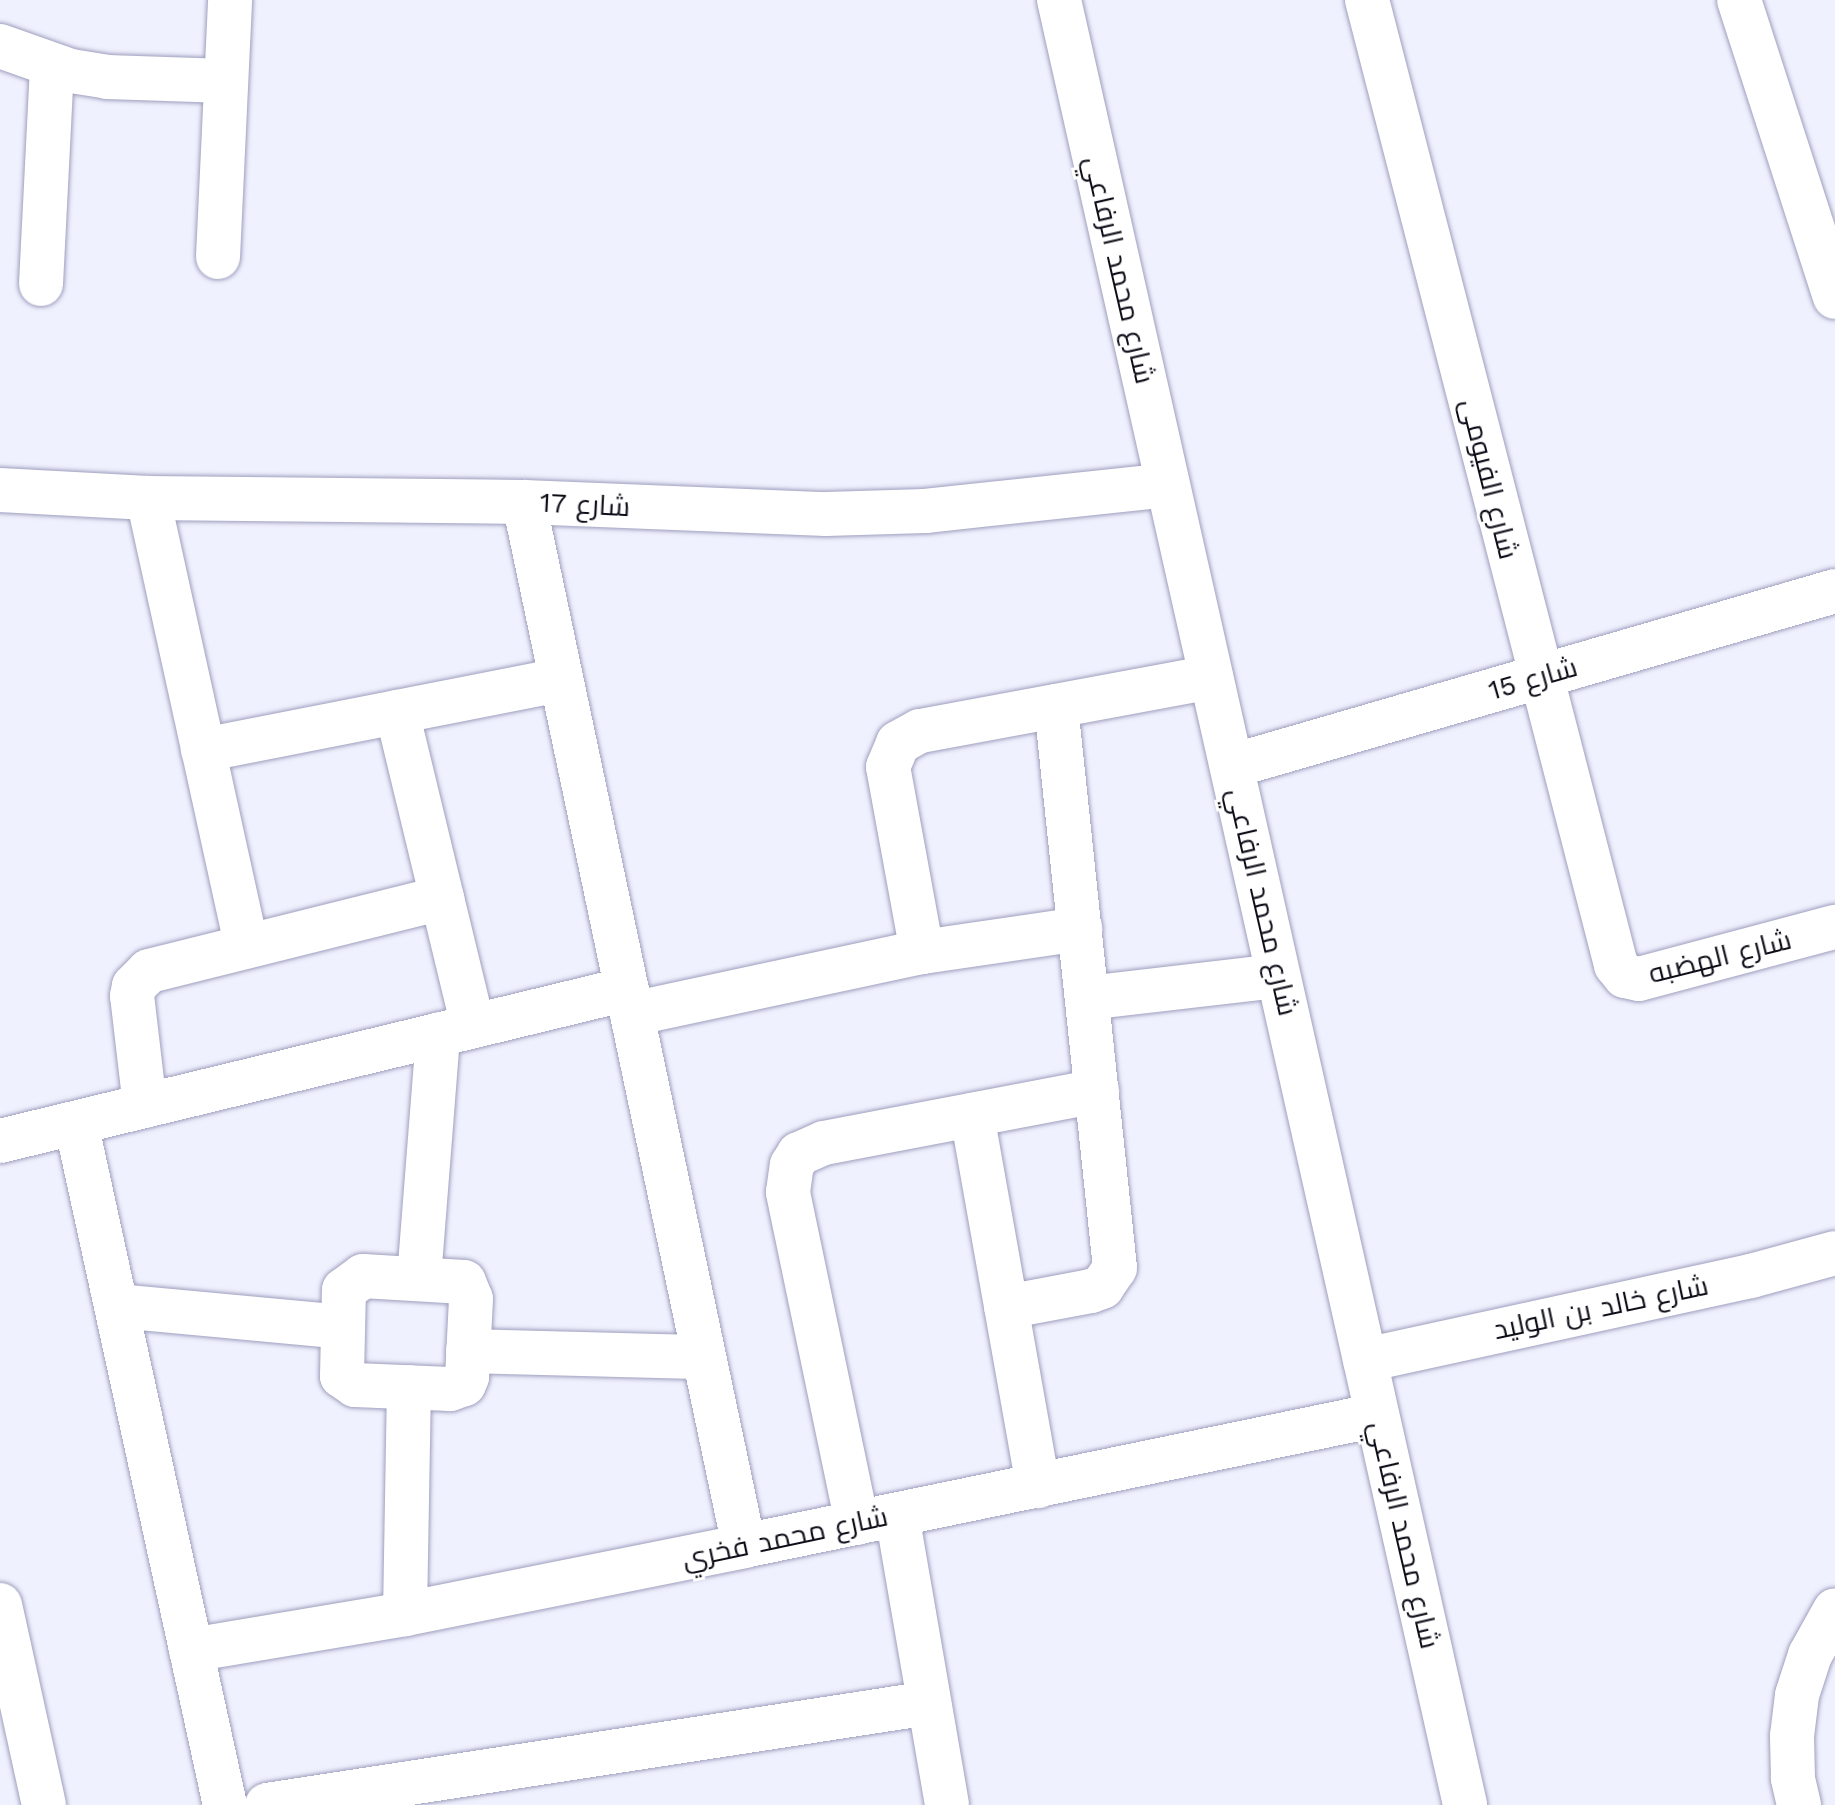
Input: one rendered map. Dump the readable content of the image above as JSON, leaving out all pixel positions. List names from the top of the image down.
{
  "streets": {
    "street": [
      "شارع محمد الرفاعي",
      "شارع الفيومى",
      "شارع 17",
      "شارع 15",
      "شارع الهضبه",
      "شارع خالد بن الوليد",
      "شارع محمد فخري"
    ]
  },
  "crossings": [
    ["شارع محمد الرفاعي", "شارع 17"],
    ["شارع محمد الرفاعي", "شارع 15"],
    ["شارع محمد الرفاعي", "شارع خالد بن الوليد"],
    ["شارع محمد الرفاعي", "شارع محمد فخري"],
    ["شارع الفيومى", "شارع 15"],
    ["شارع الفيومى", "شارع الهضبه"]
  ]
}
